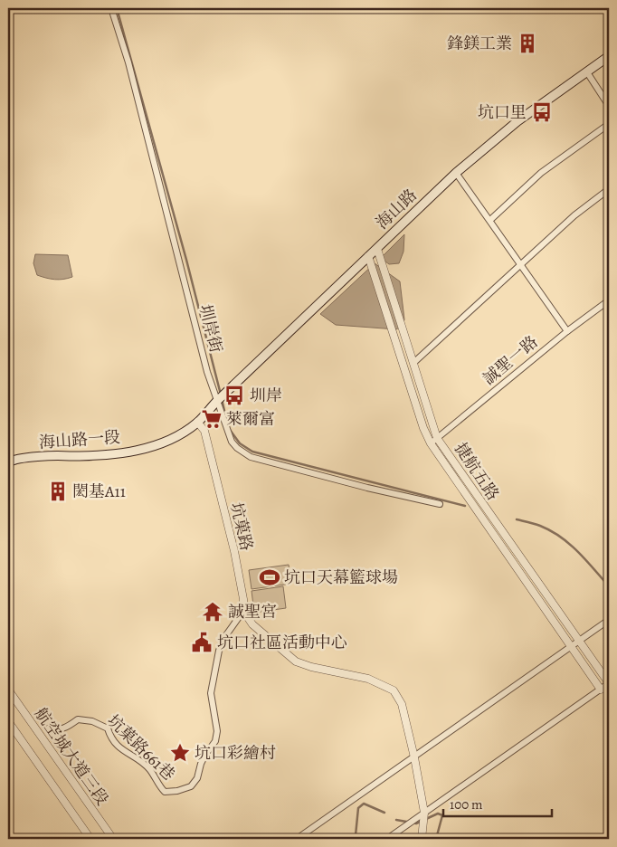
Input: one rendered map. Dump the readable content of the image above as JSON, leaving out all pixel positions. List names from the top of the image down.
{
  "streets": {
    "main road": ["海山路", "海山路一段"],
    "street": [
      "圳岸街",
      "誠聖一路",
      "捷航五路",
      "坑菓路",
      "坑菓路661巷",
      "航空城大道三段"
    ]
  },
  "crossings": [
    ["海山路", "圳岸街"],
    ["海山路", "海山路一段"],
    ["海山路", "捷航五路"],
    ["圳岸街", "海山路一段"],
    ["誠聖一路", "捷航五路"],
    ["海山路一段", "坑菓路"],
    ["坑菓路", "坑菓路661巷"]
  ],
  "places": {
    "building": ["鋒鎂工業", "閎基A11"],
    "bus stop": ["坑口里", "圳岸"],
    "supermarket": ["萊爾富"],
    "sports": ["坑口天幕籃球場"],
    "temple": ["誠聖宮"],
    "public building": ["坑口社區活動中心"],
    "place": ["坑口彩繪村"]
  },
  "scale_bar": "100 m"
}
